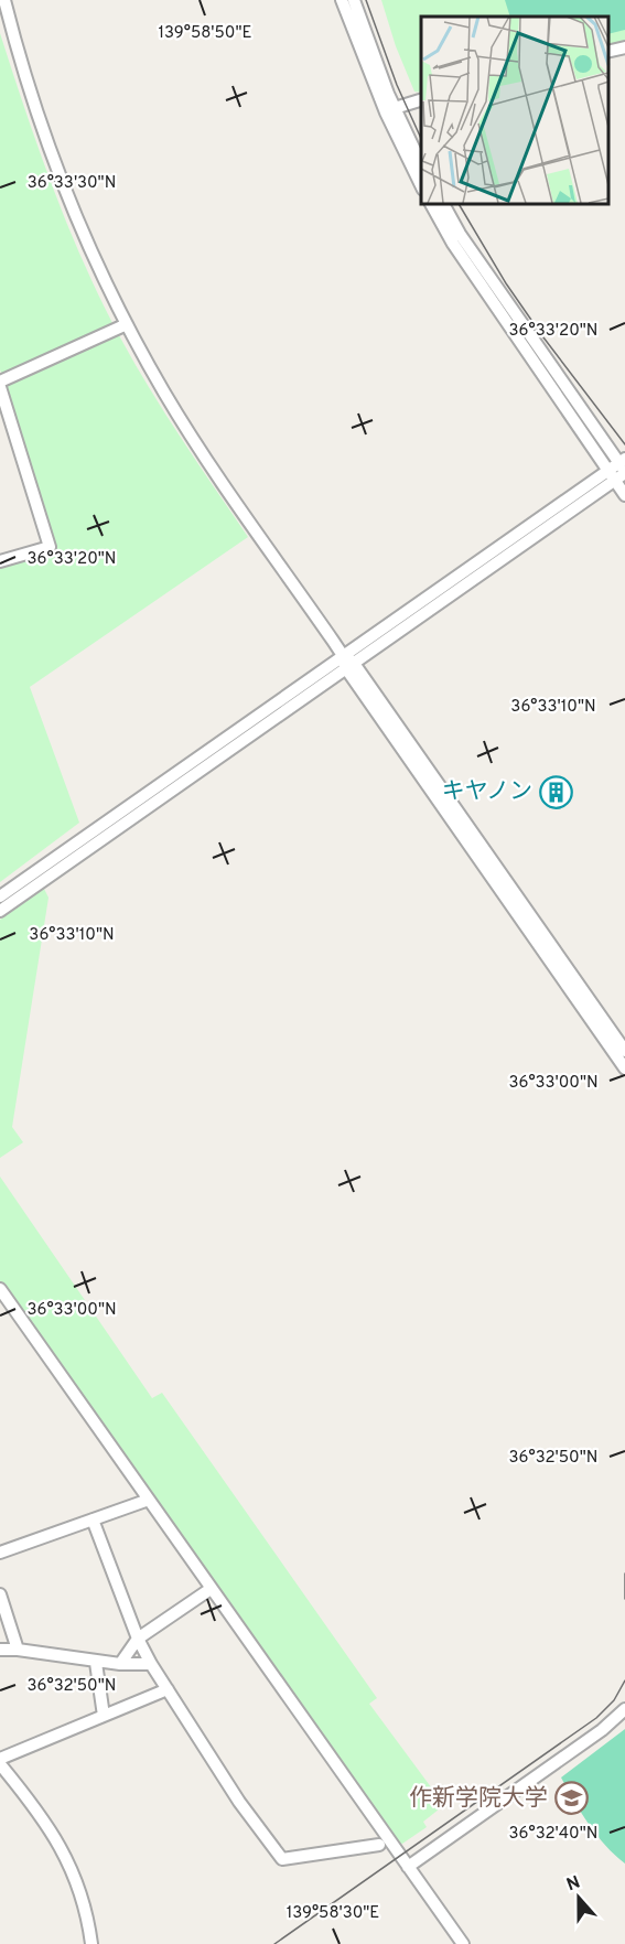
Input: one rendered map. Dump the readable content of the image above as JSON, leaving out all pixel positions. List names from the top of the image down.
{
  "places": {
    "building": ["キヤノン"],
    "school or university": ["作新学院大学"]
  },
  "north": "top",
  "coordinates": [
    "139°58'50\"E",
    "36°33'30\"N",
    "36°33'20\"N",
    "36°33'10\"N",
    "36°33'00\"N",
    "36°32'50\"N",
    "36°32'40\"N",
    "139°58'30\"E"
  ]
}
